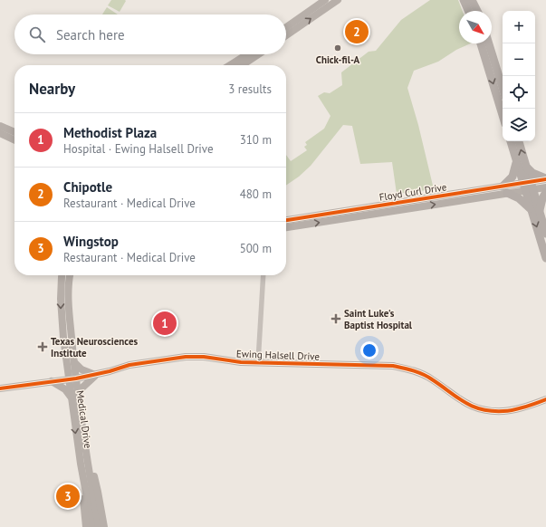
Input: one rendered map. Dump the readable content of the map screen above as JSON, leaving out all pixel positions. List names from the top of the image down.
{
  "streets": {
    "street": ["Floyd Curl Drive", "Ewing Halsell Drive", "Medical Drive"]
  },
  "crossings": [
    ["Ewing Halsell Drive", "Medical Drive"]
  ],
  "places": {
    "other": ["Chick-fil-A"],
    "health": ["Saint Luke's Baptist Hospital", "Texas Neurosciences Institute"]
  },
  "north": "bottom right",
  "page": {
    "map_buttons": ["+", "−"],
    "search": "Search here",
    "pins": ["2", "1", "3"],
    "heading": ["Nearby", "3 results"],
    "list": [
      {
        "mark": "1",
        "name": "Methodist Plaza",
        "note": "Hospital · Ewing Halsell Drive",
        "value": "310 m"
      },
      {
        "mark": "2",
        "name": "Chipotle",
        "note": "Restaurant · Medical Drive",
        "value": "480 m"
      },
      {
        "mark": "3",
        "name": "Wingstop",
        "note": "Restaurant · Medical Drive",
        "value": "500 m"
      }
    ]
  }
}
